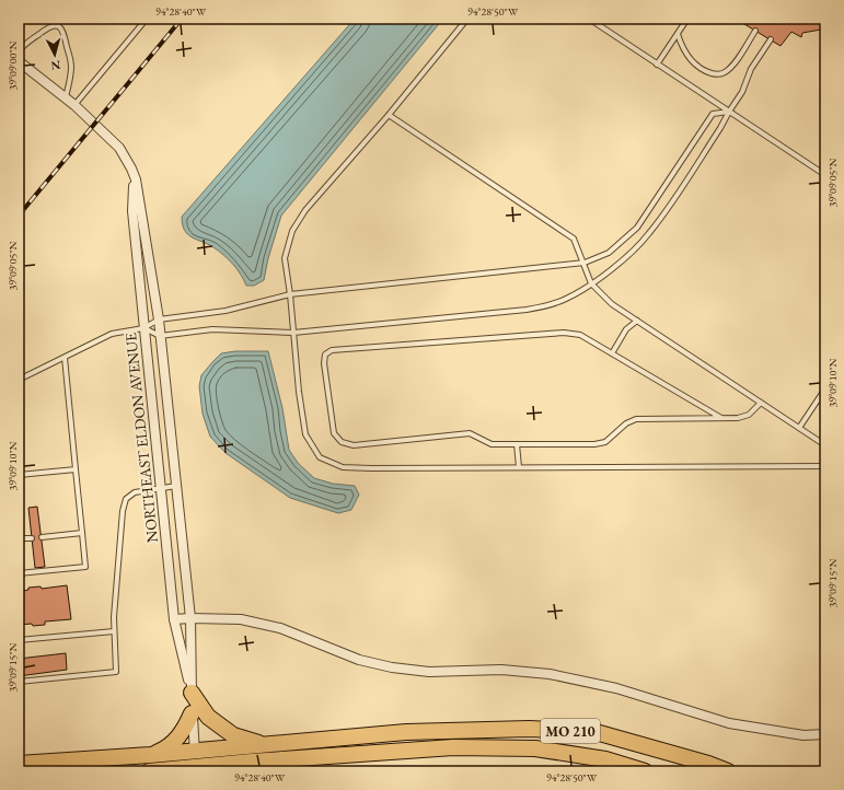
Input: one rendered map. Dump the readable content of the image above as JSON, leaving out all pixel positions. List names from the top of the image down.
{
  "streets": {
    "highway": ["MO 210"],
    "street": ["NORTHEAST ELDON AVENUE"]
  },
  "crossings": [
    ["NORTHEAST ELDON AVENUE", "MO 210"]
  ],
  "north": "bottom",
  "coordinates": [
    "94°28'40\"W",
    "94°28'50\"W",
    "39°09'00\"N",
    "39°09'05\"N",
    "39°09'10\"N",
    "39°09'15\"N"
  ]
}
